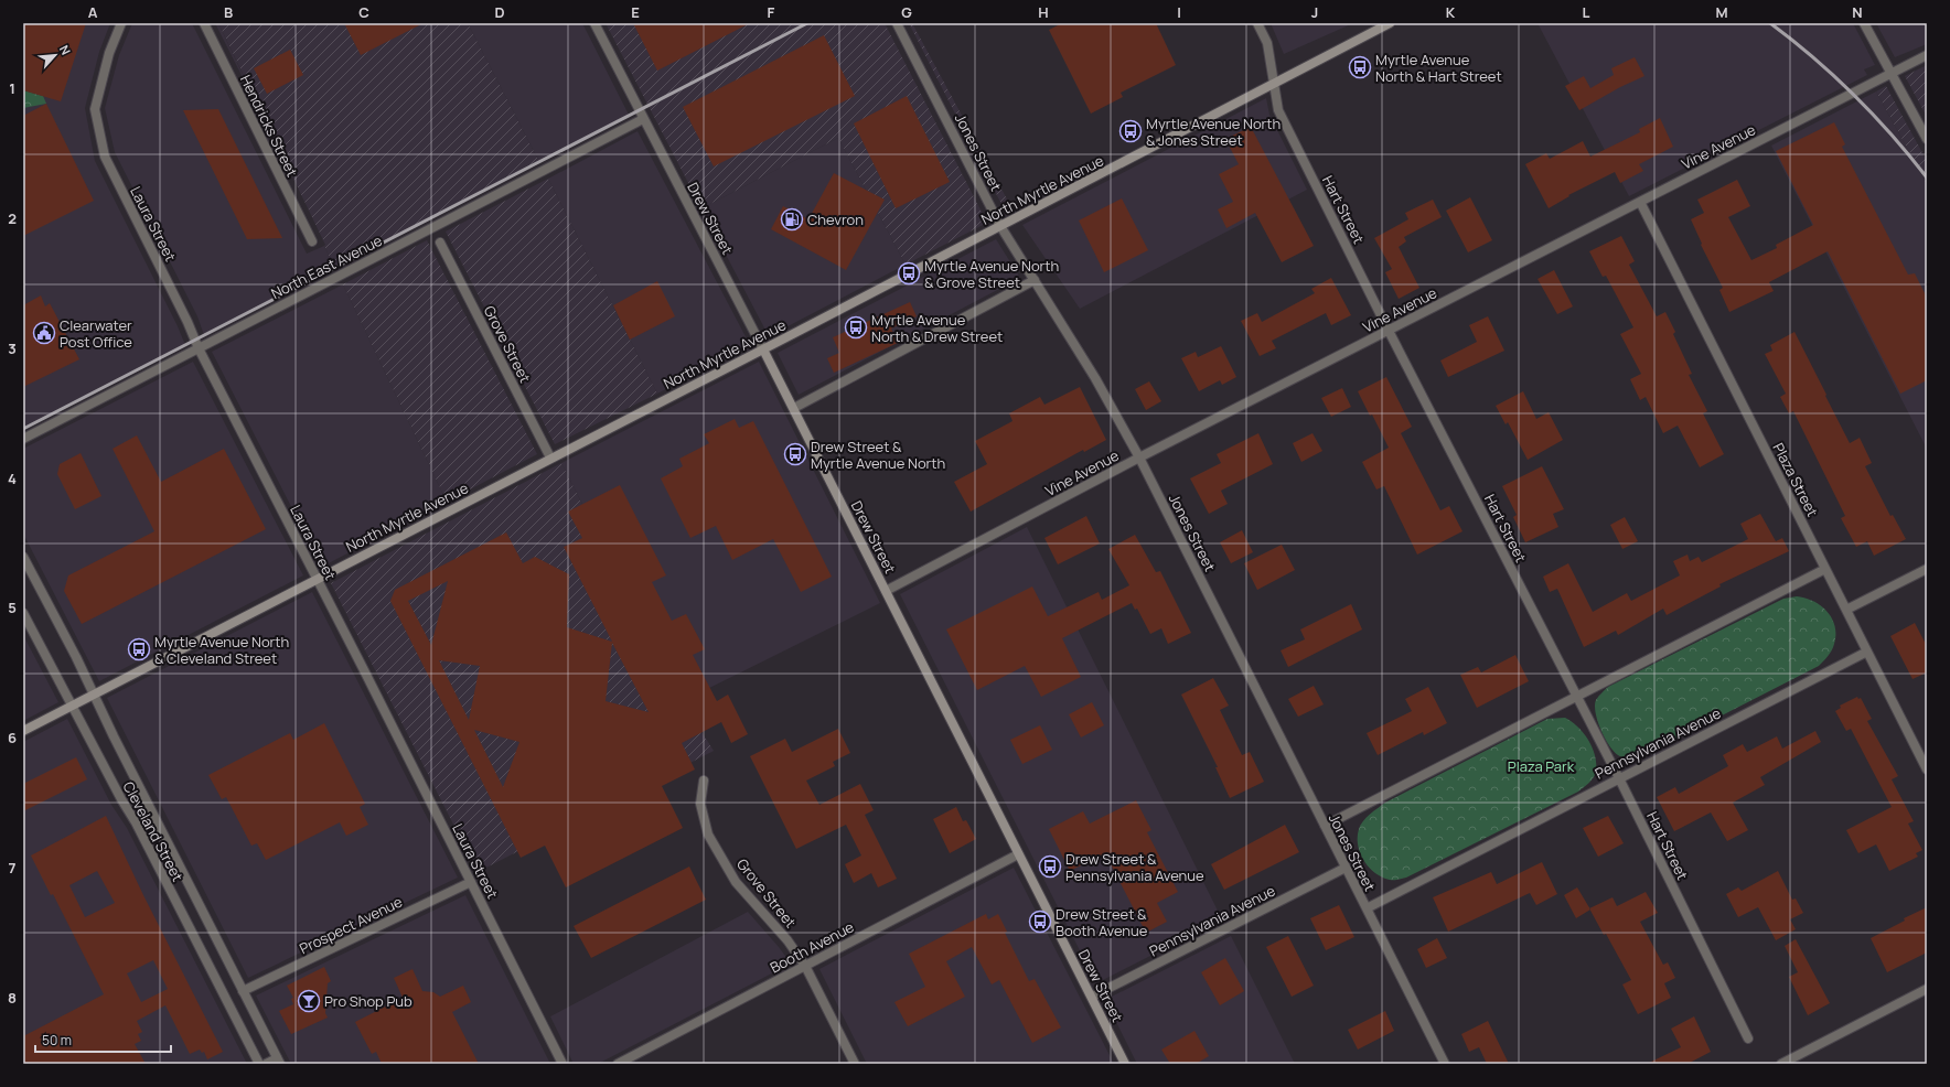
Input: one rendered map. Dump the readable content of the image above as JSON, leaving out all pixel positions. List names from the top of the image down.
{
  "streets": {
    "main road": ["North Myrtle Avenue", "Drew Street"],
    "street": [
      "Hendricks Street",
      "Vine Avenue",
      "Jones Street",
      "Hart Street",
      "Laura Street",
      "North East Avenue",
      "Grove Street",
      "Plaza Street",
      "Pennsylvania Avenue",
      "Cleveland Street",
      "Prospect Avenue",
      "Booth Avenue"
    ]
  },
  "crossings": [
    ["Vine Avenue", "Jones Street"],
    ["Vine Avenue", "Hart Street"],
    ["Vine Avenue", "Drew Street"],
    ["Vine Avenue", "Plaza Street"],
    ["Jones Street", "North Myrtle Avenue"],
    ["Jones Street", "Pennsylvania Avenue"],
    ["North Myrtle Avenue", "Hart Street"],
    ["North Myrtle Avenue", "Drew Street"],
    ["North Myrtle Avenue", "Laura Street"],
    ["North Myrtle Avenue", "Grove Street"],
    ["North Myrtle Avenue", "Cleveland Street"],
    ["Hart Street", "Pennsylvania Avenue"],
    ["Drew Street", "North East Avenue"],
    ["Drew Street", "Pennsylvania Avenue"],
    ["Drew Street", "Booth Avenue"],
    ["Laura Street", "North East Avenue"],
    ["Laura Street", "Prospect Avenue"],
    ["Grove Street", "Booth Avenue"],
    ["Plaza Street", "Pennsylvania Avenue"]
  ],
  "parks": ["Plaza Park"],
  "places": {
    "bus stop": [
      "Myrtle Avenue North & Hart Street",
      "Myrtle Avenue North & Jones Street",
      "Myrtle Avenue North & Grove Street",
      "Myrtle Avenue North & Drew Street",
      "Drew Street & Myrtle Avenue North",
      "Myrtle Avenue North & Cleveland Street",
      "Drew Street & Pennsylvania Avenue",
      "Drew Street & Booth Avenue"
    ],
    "fuel station": ["Chevron"],
    "public building": ["Clearwater Post Office"],
    "bar": ["Pro Shop Pub"]
  },
  "scale_bar": "50 m",
  "north": "top right",
  "grid": {
    "columns": [
      "A",
      "B",
      "C",
      "D",
      "E",
      "F",
      "G",
      "H",
      "I",
      "J",
      "K",
      "L",
      "M",
      "N"
    ],
    "rows": [
      "1",
      "2",
      "3",
      "4",
      "5",
      "6",
      "7",
      "8"
    ]
  }
}
